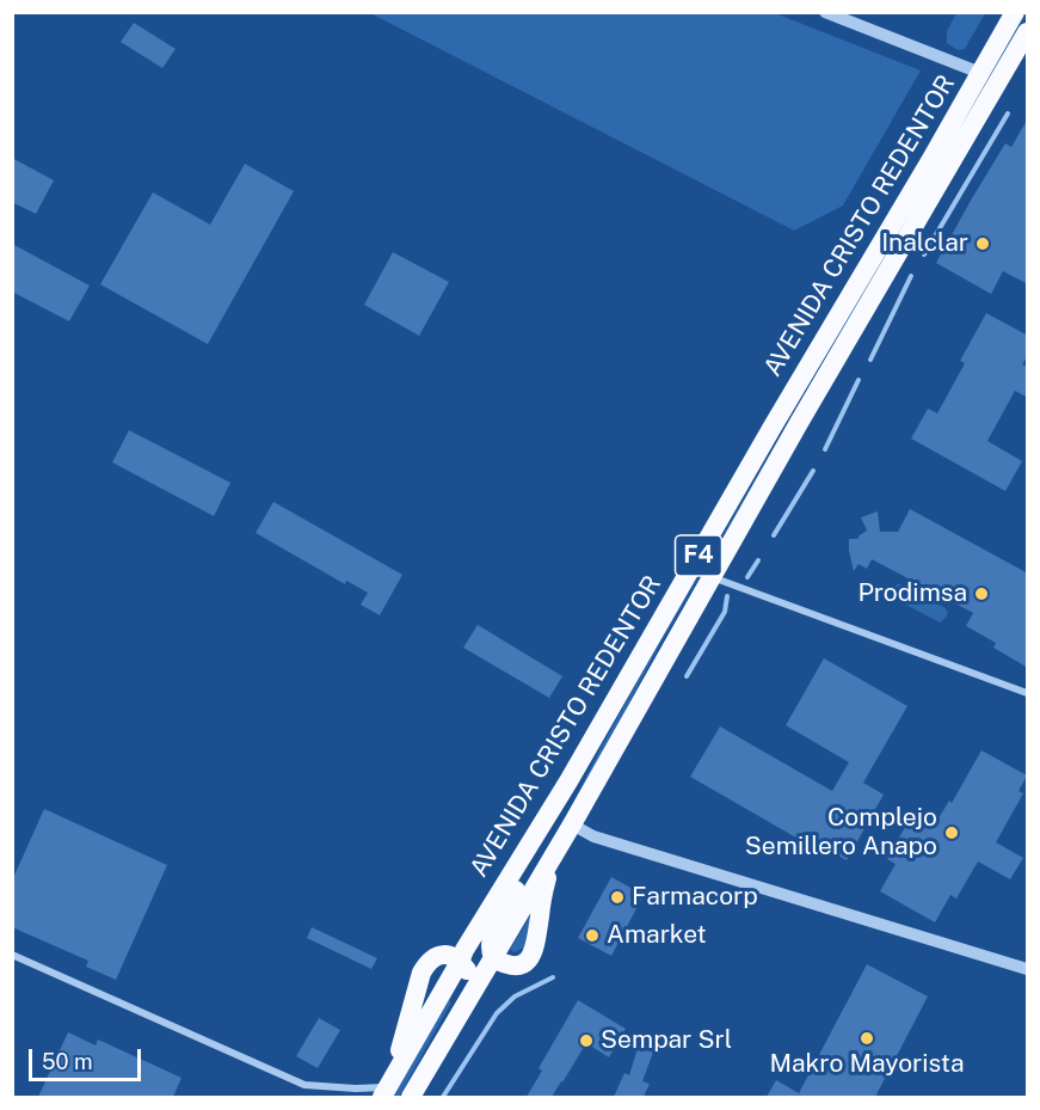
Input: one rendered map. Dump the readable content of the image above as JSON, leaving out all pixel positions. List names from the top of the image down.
{
  "streets": {
    "highway": ["AVENIDA CRISTO REDENTOR", "F4"]
  },
  "places": [
    "Inalclar",
    "Prodimsa",
    "Complejo Semillero Anapo",
    "Farmacorp",
    "Amarket",
    "Makro Mayorista",
    "Sempar Srl"
  ],
  "scale_bar": "50 m"
}
